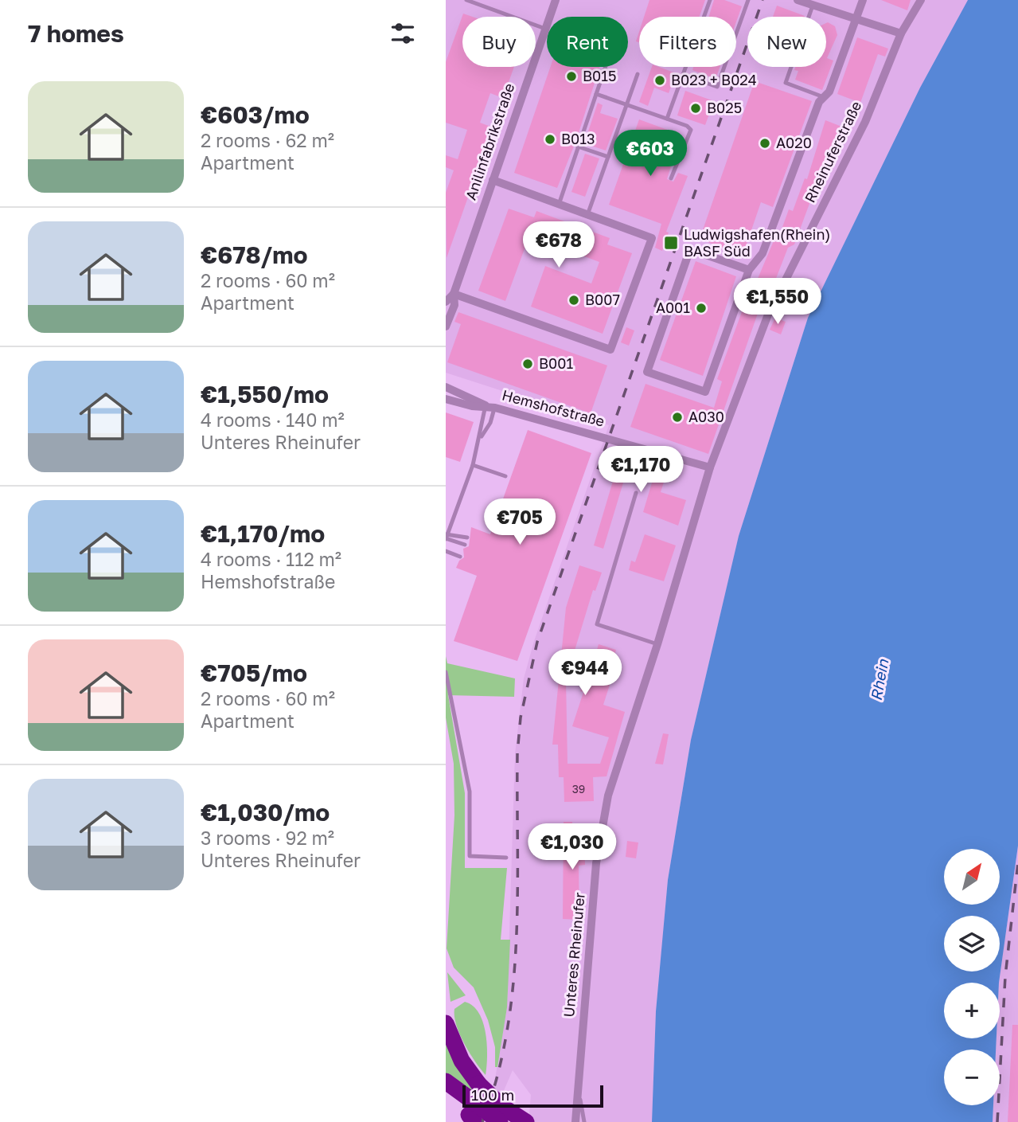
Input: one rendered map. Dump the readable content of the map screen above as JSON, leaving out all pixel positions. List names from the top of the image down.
{
  "streets": {
    "street": [
      "Anilinfabrikstraße",
      "Rheinuferstraße",
      "Hemshofstraße",
      "Unteres Rheinufer"
    ]
  },
  "crossings": [
    ["Rheinuferstraße", "Unteres Rheinufer"],
    ["Hemshofstraße", "Unteres Rheinufer"]
  ],
  "water": ["Rhein"],
  "places": {
    "other": [
      "B015",
      "B023 + B024",
      "B025",
      "B013",
      "A020",
      "B007",
      "A001",
      "B001",
      "A030"
    ],
    "transit": ["Ludwigshafen(Rhein) BASF Süd"]
  },
  "house_numbers": ["39"],
  "scale_bar": "100 m",
  "north": "top right",
  "page": {
    "heading": "7 homes",
    "chip": [
      "Buy",
      "Rent",
      "Filters",
      "New"
    ],
    "list": [
      {
        "name": "€603/mo",
        "note": "2 rooms · 62 m² · Apartment"
      },
      {
        "name": "€678/mo",
        "note": "2 rooms · 60 m² · Apartment"
      },
      {
        "name": "€1,550/mo",
        "note": "4 rooms · 140 m² · Unteres Rheinufer"
      },
      {
        "name": "€1,170/mo",
        "note": "4 rooms · 112 m² · Hemshofstraße"
      },
      {
        "name": "€705/mo",
        "note": "2 rooms · 60 m² · Apartment"
      },
      {
        "name": "€1,030/mo",
        "note": "3 rooms · 92 m² · Unteres Rheinufer"
      }
    ],
    "price": [
      "€603",
      "€678",
      "€1,550",
      "€1,170",
      "€705",
      "€944",
      "€1,030"
    ],
    "map_buttons": ["+", "−"],
    "scale": "100 m"
  }
}
